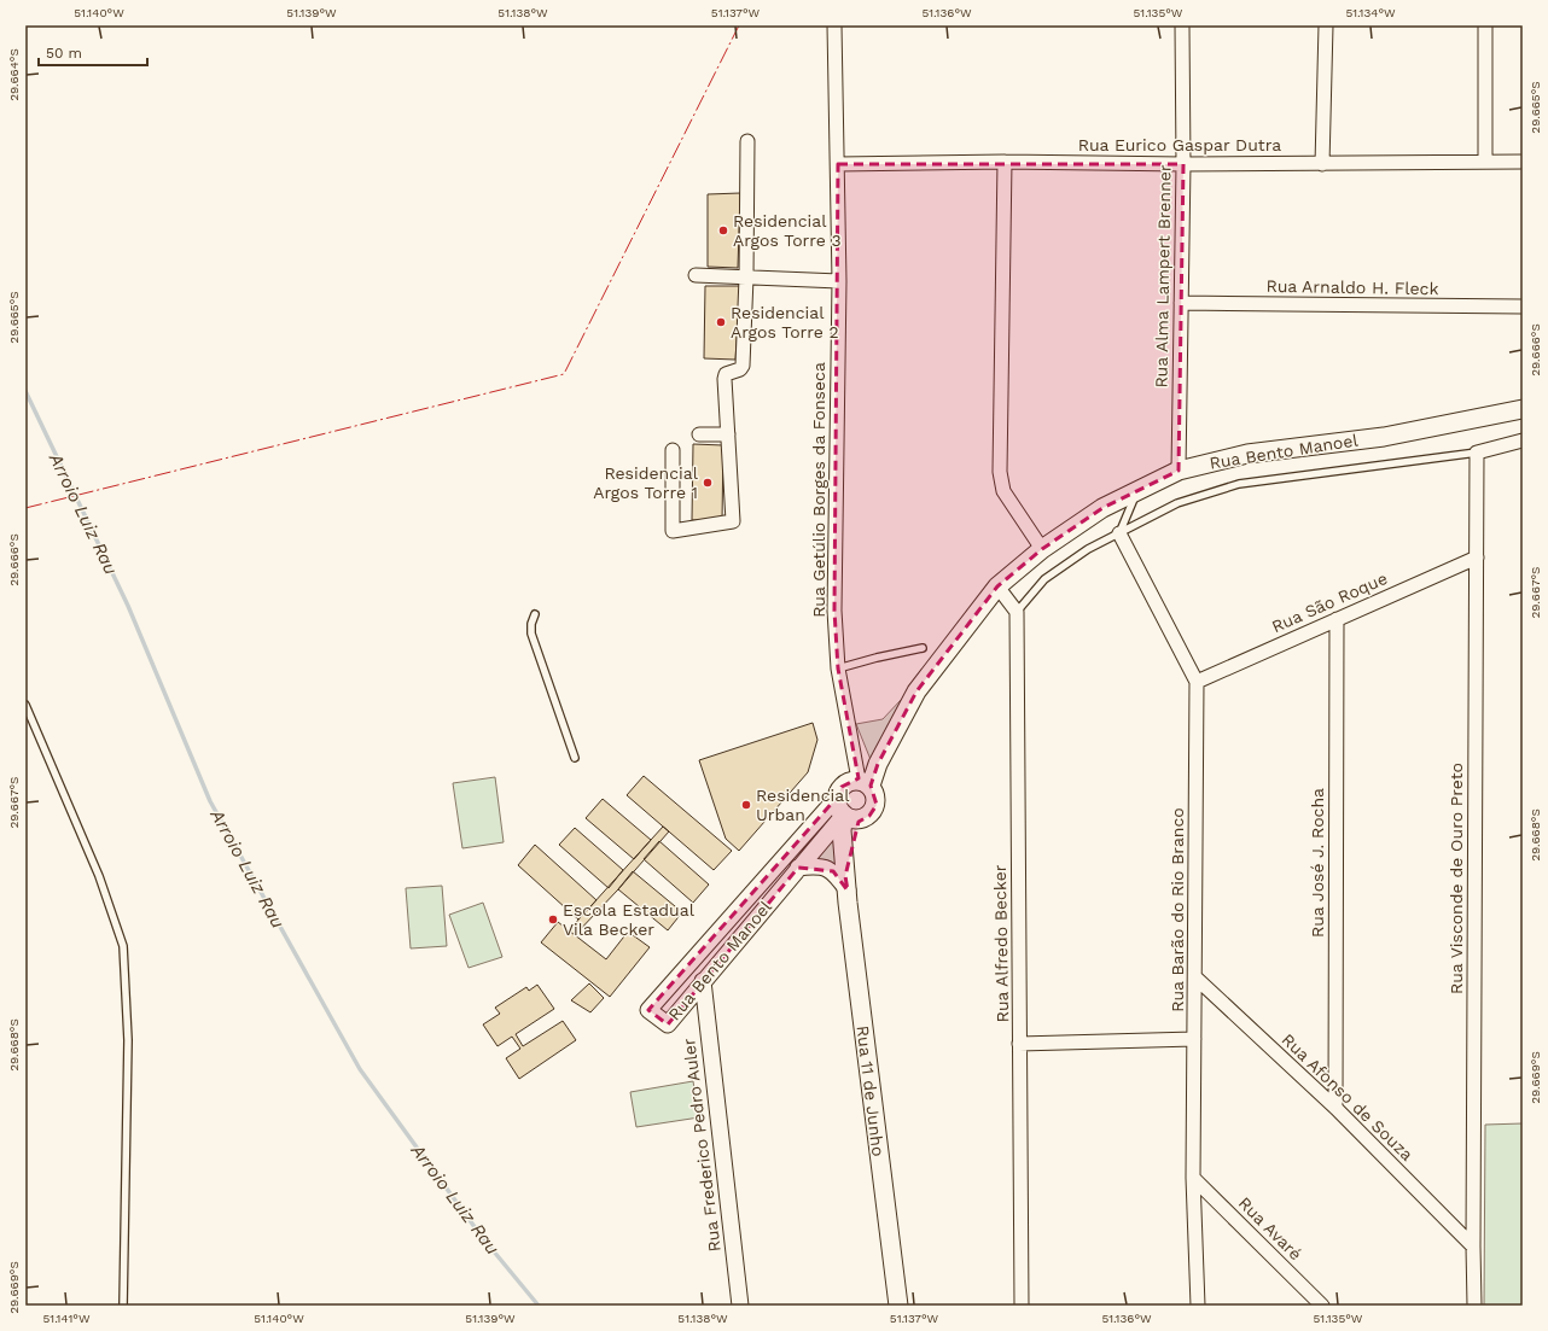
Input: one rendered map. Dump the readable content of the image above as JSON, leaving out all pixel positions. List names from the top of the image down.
{
  "streets": {
    "main road": ["Rua Bento Manoel", "Rua 11 de Junho"],
    "street": [
      "Rua Eurico Gaspar Dutra",
      "Rua Alma Lampert Brenner",
      "Rua Arnaldo H. Fleck",
      "Rua Getúlio Borges da Fonseca",
      "Rua São Roque",
      "Rua José J. Rocha",
      "Rua Visconde de Ouro Preto",
      "Rua Barão do Rio Branco",
      "Rua Alfredo Becker",
      "Rua Afonso de Souza",
      "Rua Frederico Pedro Auler",
      "Rua Avaré"
    ]
  },
  "crossings": [
    ["Rua Eurico Gaspar Dutra", "Rua Alma Lampert Brenner"],
    ["Rua Eurico Gaspar Dutra", "Rua Getúlio Borges da Fonseca"],
    ["Rua Alma Lampert Brenner", "Rua Arnaldo H. Fleck"],
    ["Rua Alma Lampert Brenner", "Rua Bento Manoel"],
    ["Rua Bento Manoel", "Rua Getúlio Borges da Fonseca"],
    ["Rua Bento Manoel", "Rua 11 de Junho"],
    ["Rua Bento Manoel", "Rua Frederico Pedro Auler"],
    ["Rua Getúlio Borges da Fonseca", "Rua 11 de Junho"],
    ["Rua São Roque", "Rua José J. Rocha"],
    ["Rua São Roque", "Rua Visconde de Ouro Preto"],
    ["Rua São Roque", "Rua Barão do Rio Branco"],
    ["Rua José J. Rocha", "Rua Afonso de Souza"],
    ["Rua Visconde de Ouro Preto", "Rua Afonso de Souza"],
    ["Rua Barão do Rio Branco", "Rua Afonso de Souza"],
    ["Rua Barão do Rio Branco", "Rua Avaré"]
  ],
  "water": ["Arroio Luiz Rau"],
  "places": [
    "Residencial Argos Torre 3",
    "Residencial Argos Torre 2",
    "Residencial Argos Torre 1",
    "Residencial Urban",
    "Escola Estadual Vila Becker"
  ],
  "scale_bar": "50 m",
  "coordinates": [
    "51.140°W",
    "51.139°W",
    "51.138°W",
    "51.137°W",
    "51.136°W",
    "51.135°W",
    "51.134°W",
    "29.664°S",
    "29.665°S",
    "29.666°S",
    "29.667°S",
    "29.668°S",
    "29.669°S",
    "51.141°W"
  ]
}
